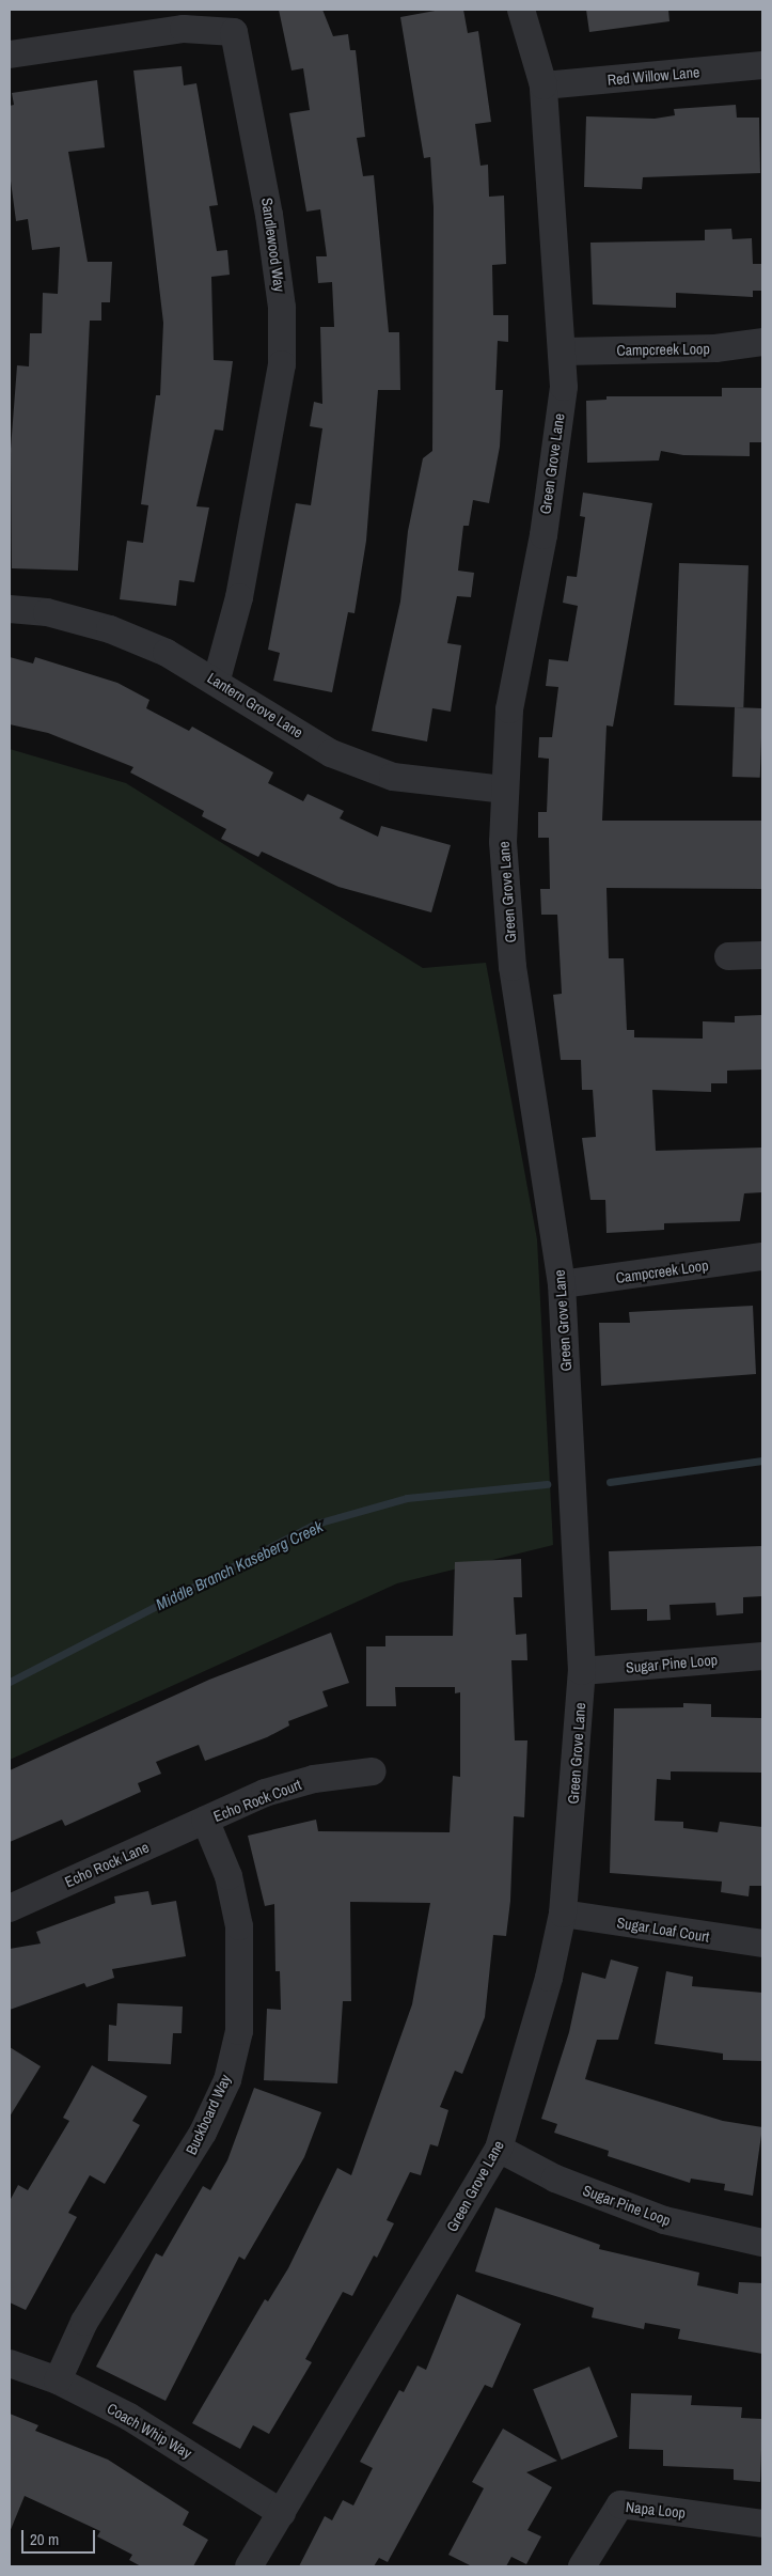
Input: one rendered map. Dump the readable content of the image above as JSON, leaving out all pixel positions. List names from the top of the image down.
{
  "streets": {
    "street": [
      "Red Willow Lane",
      "Sandlewood Way",
      "Campcreek Loop",
      "Green Grove Lane",
      "Lantern Grove Lane",
      "Sugar Pine Loop",
      "Echo Rock Court",
      "Echo Rock Lane",
      "Sugar Loaf Court",
      "Buckboard Way",
      "Coach Whip Way",
      "Napa Loop"
    ]
  },
  "crossings": [
    ["Red Willow Lane", "Green Grove Lane"],
    ["Sandlewood Way", "Lantern Grove Lane"],
    ["Campcreek Loop", "Green Grove Lane"],
    ["Green Grove Lane", "Lantern Grove Lane"],
    ["Green Grove Lane", "Sugar Pine Loop"],
    ["Green Grove Lane", "Sugar Loaf Court"],
    ["Green Grove Lane", "Coach Whip Way"],
    ["Echo Rock Court", "Echo Rock Lane"],
    ["Echo Rock Court", "Buckboard Way"],
    ["Echo Rock Lane", "Buckboard Way"],
    ["Buckboard Way", "Coach Whip Way"]
  ],
  "water": ["Middle Branch Kaseberg Creek"],
  "scale_bar": "20 m"
}
